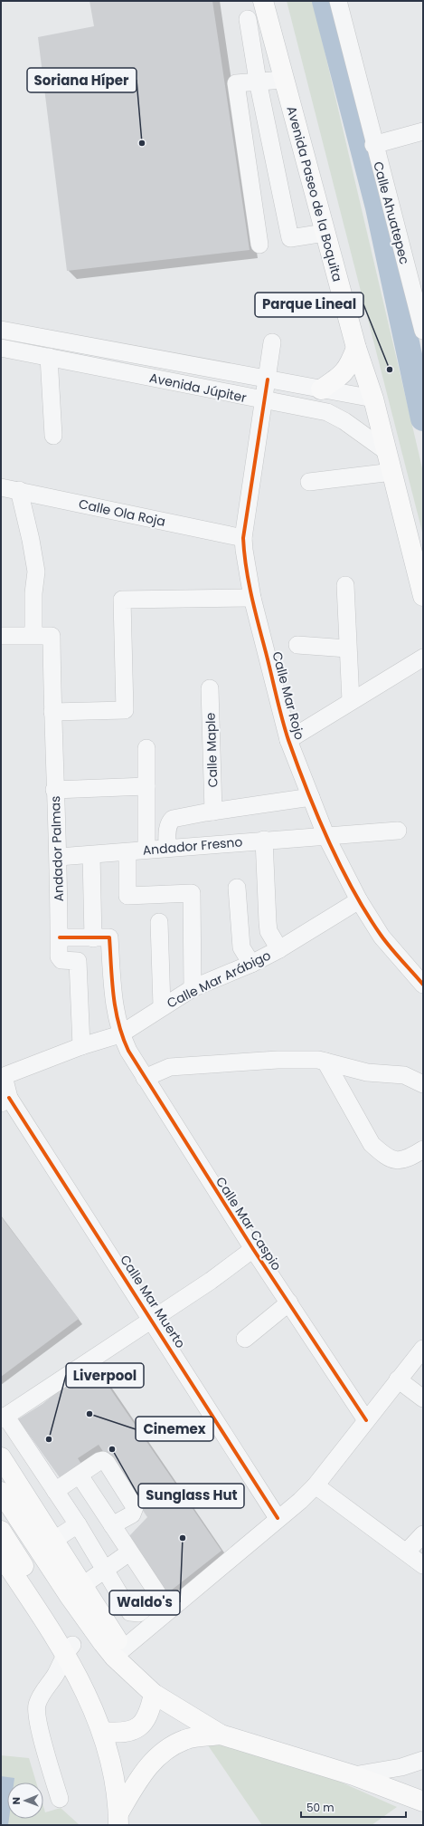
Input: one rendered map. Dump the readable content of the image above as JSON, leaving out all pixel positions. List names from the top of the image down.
{
  "streets": {
    "main road": ["Avenida Paseo de la Boquita"],
    "street": [
      "Calle Ahuatepec",
      "Avenida Júpiter",
      "Calle Ola Roja",
      "Calle Mar Rojo",
      "Calle Maple",
      "Andador Fresno",
      "Andador Palmas",
      "Calle Mar Arábigo",
      "Calle Mar Caspio",
      "Calle Mar Muerto"
    ]
  },
  "crossings": [
    ["Avenida Paseo de la Boquita", "Avenida Júpiter"],
    ["Avenida Júpiter", "Calle Mar Rojo"],
    ["Calle Ola Roja", "Calle Mar Rojo"],
    ["Calle Mar Rojo", "Andador Fresno"],
    ["Calle Mar Rojo", "Calle Mar Arábigo"],
    ["Andador Fresno", "Andador Palmas"],
    ["Andador Fresno", "Calle Mar Caspio"],
    ["Andador Palmas", "Calle Mar Arábigo"],
    ["Calle Mar Arábigo", "Calle Mar Caspio"],
    ["Calle Mar Arábigo", "Calle Mar Muerto"]
  ],
  "places": [
    "Soriana Híper",
    "Parque Lineal",
    "Cinemex",
    "Liverpool",
    "Sunglass Hut",
    "Waldo's"
  ],
  "scale_bar": "50 m",
  "north": "left"
}
